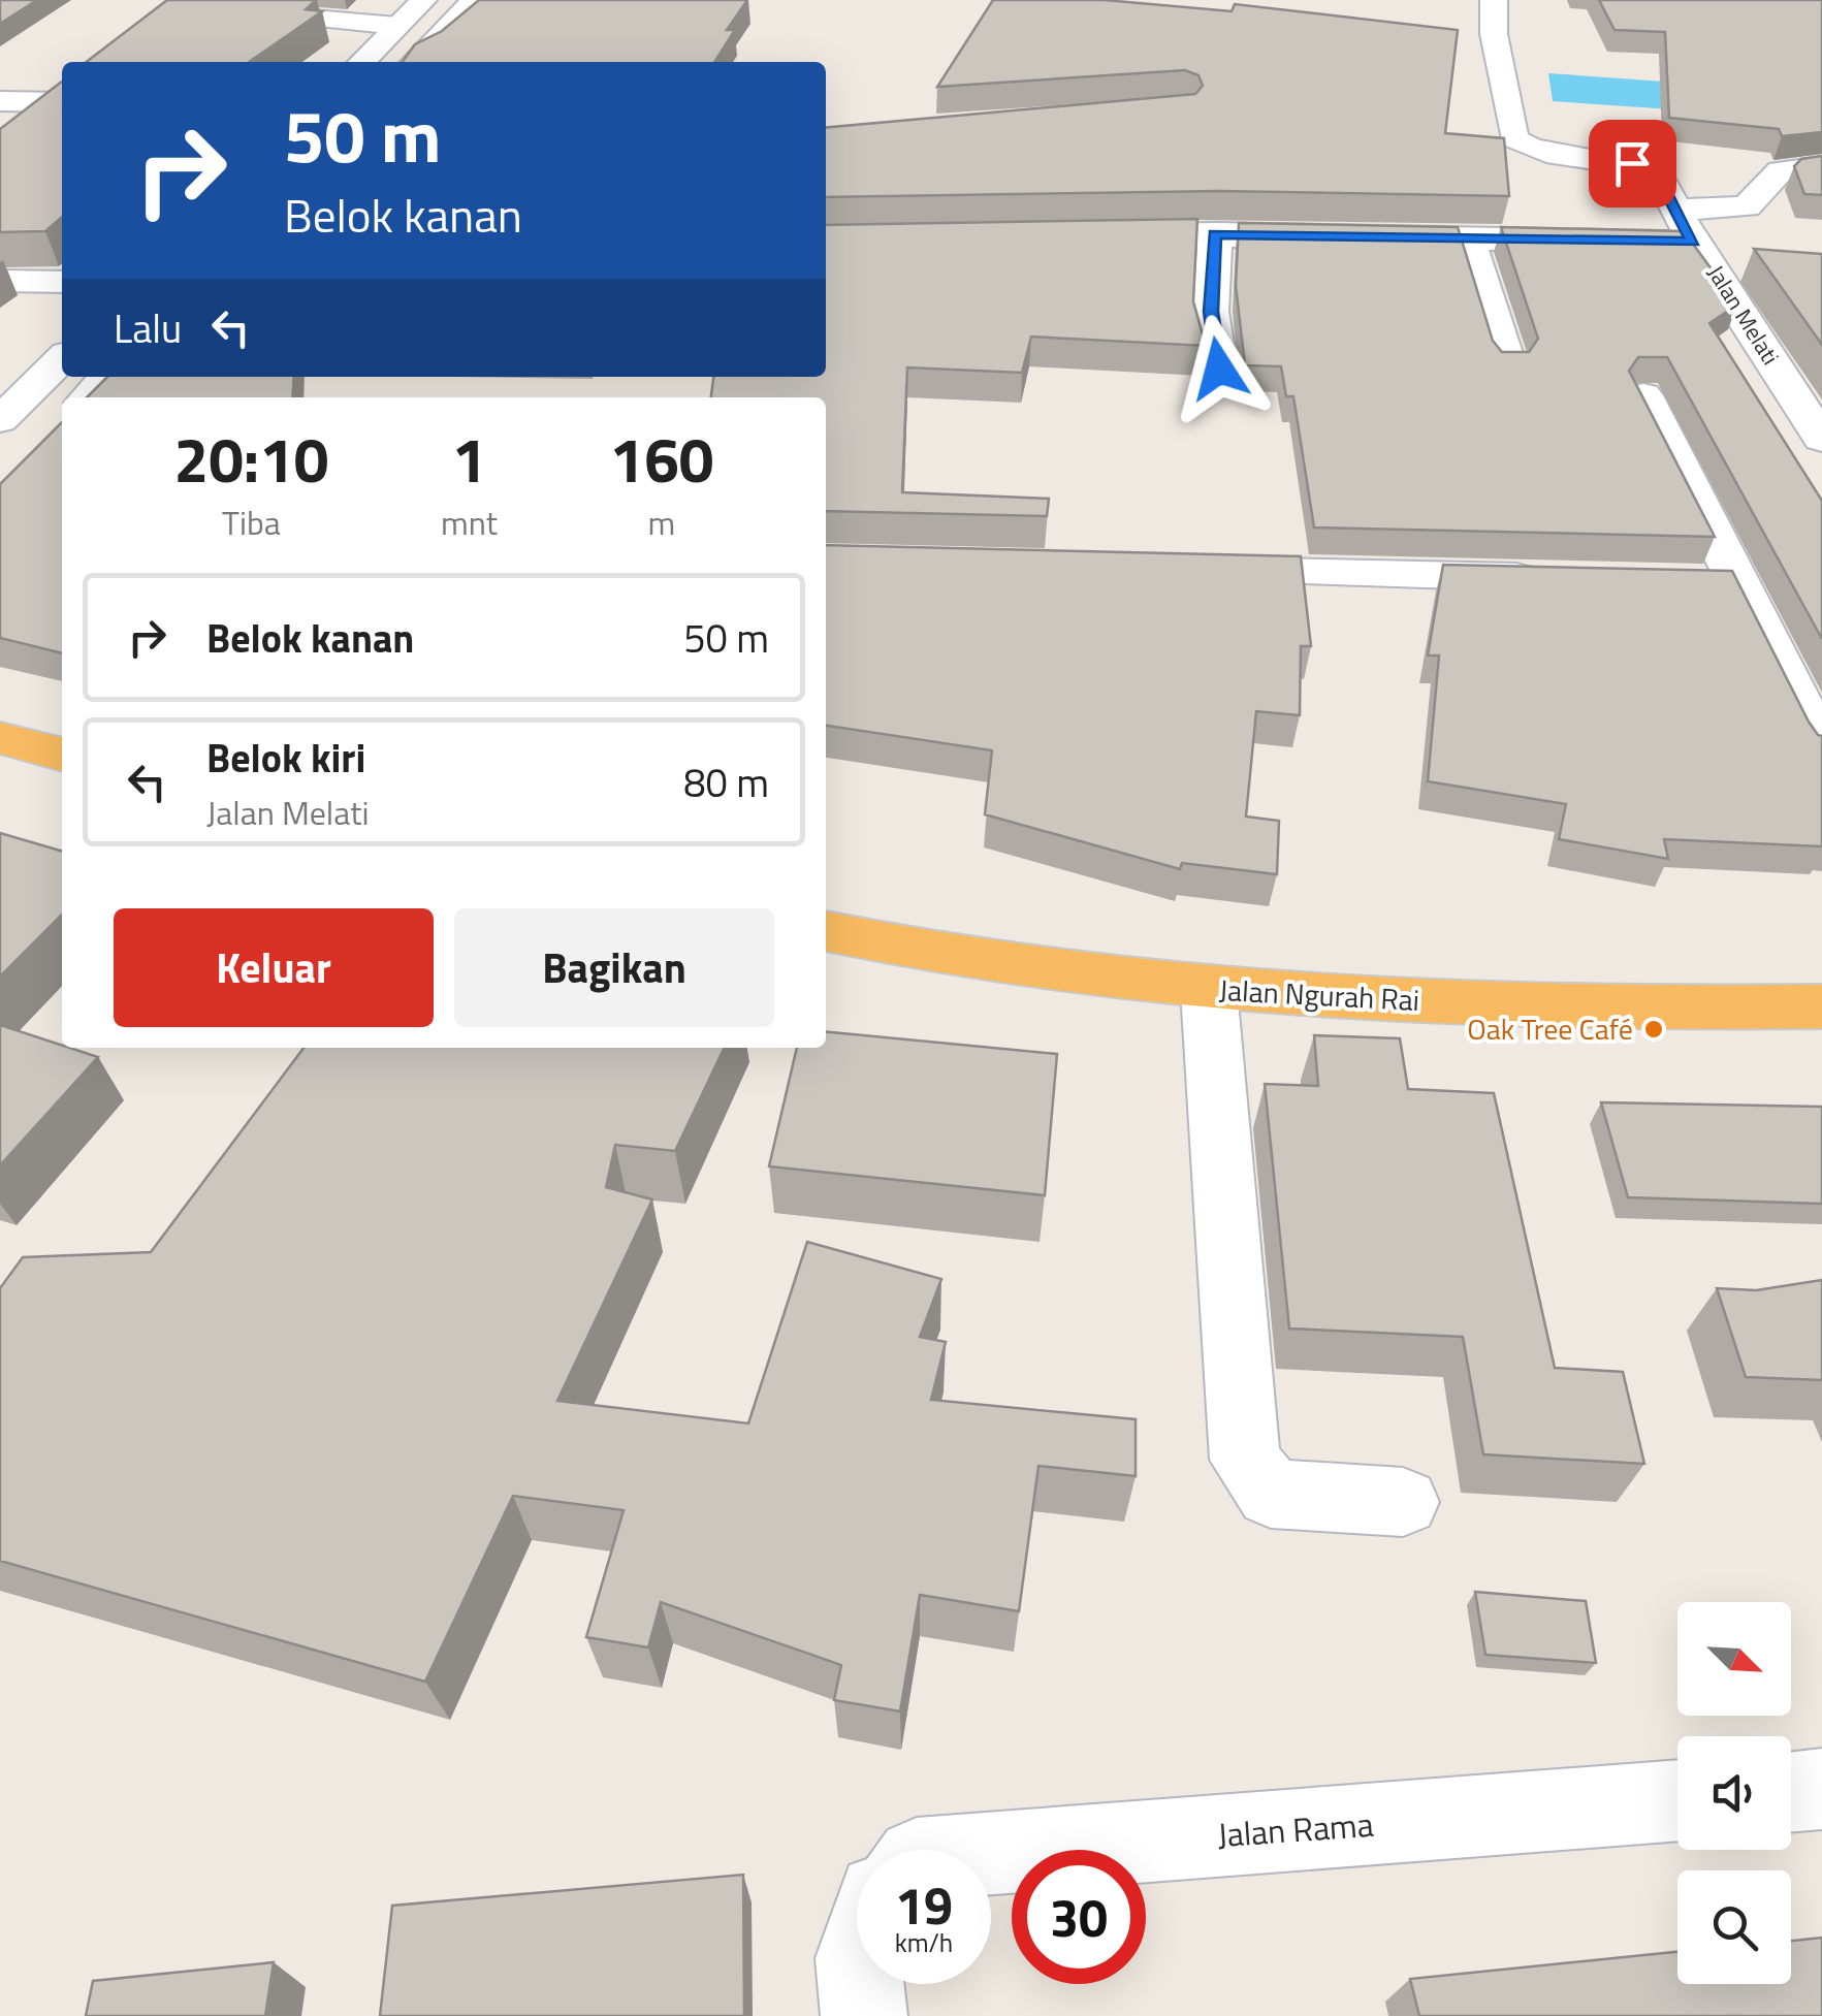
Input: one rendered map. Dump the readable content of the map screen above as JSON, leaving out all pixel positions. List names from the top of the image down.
{
  "streets": {
    "highway": ["Jalan Ngurah Rai"],
    "street": ["Jalan Melati", "Jalan Rama"]
  },
  "places": ["Oak Tree Café"],
  "north": "bottom right",
  "page": {
    "turn": ["50 m", "Belok kanan"],
    "then": "Lalu",
    "eta": [
      "20:10",
      "Tiba",
      "1",
      "mnt",
      "160",
      "m"
    ],
    "list": [
      {
        "name": "Belok kanan",
        "value": "50 m"
      },
      {
        "name": "Belok kiri",
        "note": "Jalan Melati",
        "value": "80 m"
      }
    ],
    "buttons": ["Keluar", "Bagikan"],
    "speed": "19 km/h",
    "limit": "30"
  }
}
